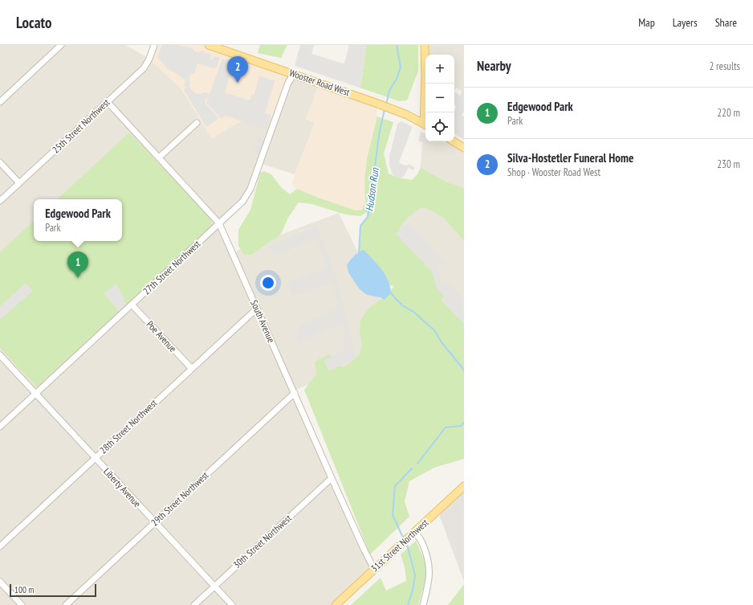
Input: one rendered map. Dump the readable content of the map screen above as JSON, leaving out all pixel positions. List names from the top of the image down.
{
  "streets": {
    "main road": ["Wooster Road West", "31st Street Northwest"],
    "street": [
      "25th Street Northwest",
      "27th Street Northwest",
      "South Avenue",
      "Poe Avenue",
      "28th Street Northwest",
      "Liberty Avenue",
      "29th Street Northwest",
      "30th Street Northwest"
    ]
  },
  "crossings": [
    ["Wooster Road West", "27th Street Northwest"],
    ["25th Street Northwest", "South Avenue"],
    ["27th Street Northwest", "South Avenue"],
    ["27th Street Northwest", "Poe Avenue"],
    ["27th Street Northwest", "Liberty Avenue"],
    ["South Avenue", "28th Street Northwest"],
    ["South Avenue", "29th Street Northwest"],
    ["South Avenue", "30th Street Northwest"],
    ["South Avenue", "31st Street Northwest"],
    ["Poe Avenue", "28th Street Northwest"],
    ["28th Street Northwest", "Liberty Avenue"],
    ["Liberty Avenue", "29th Street Northwest"],
    ["Liberty Avenue", "30th Street Northwest"]
  ],
  "water": ["Hudson Run"],
  "scale_bar": "100 m",
  "page": {
    "header": "Locato",
    "nav": ["Map", "Layers", "Share"],
    "heading": ["Nearby", "2 results"],
    "map_buttons": ["+", "−"],
    "pins": ["2", "1"],
    "list": [
      {
        "mark": "1",
        "name": "Edgewood Park",
        "note": "Park",
        "value": "220 m"
      },
      {
        "mark": "2",
        "name": "Silva-Hostetler Funeral Home",
        "note": "Shop · Wooster Road West",
        "value": "230 m"
      }
    ],
    "popup": ["Edgewood Park", "Park"],
    "scale": "100 m"
  }
}
